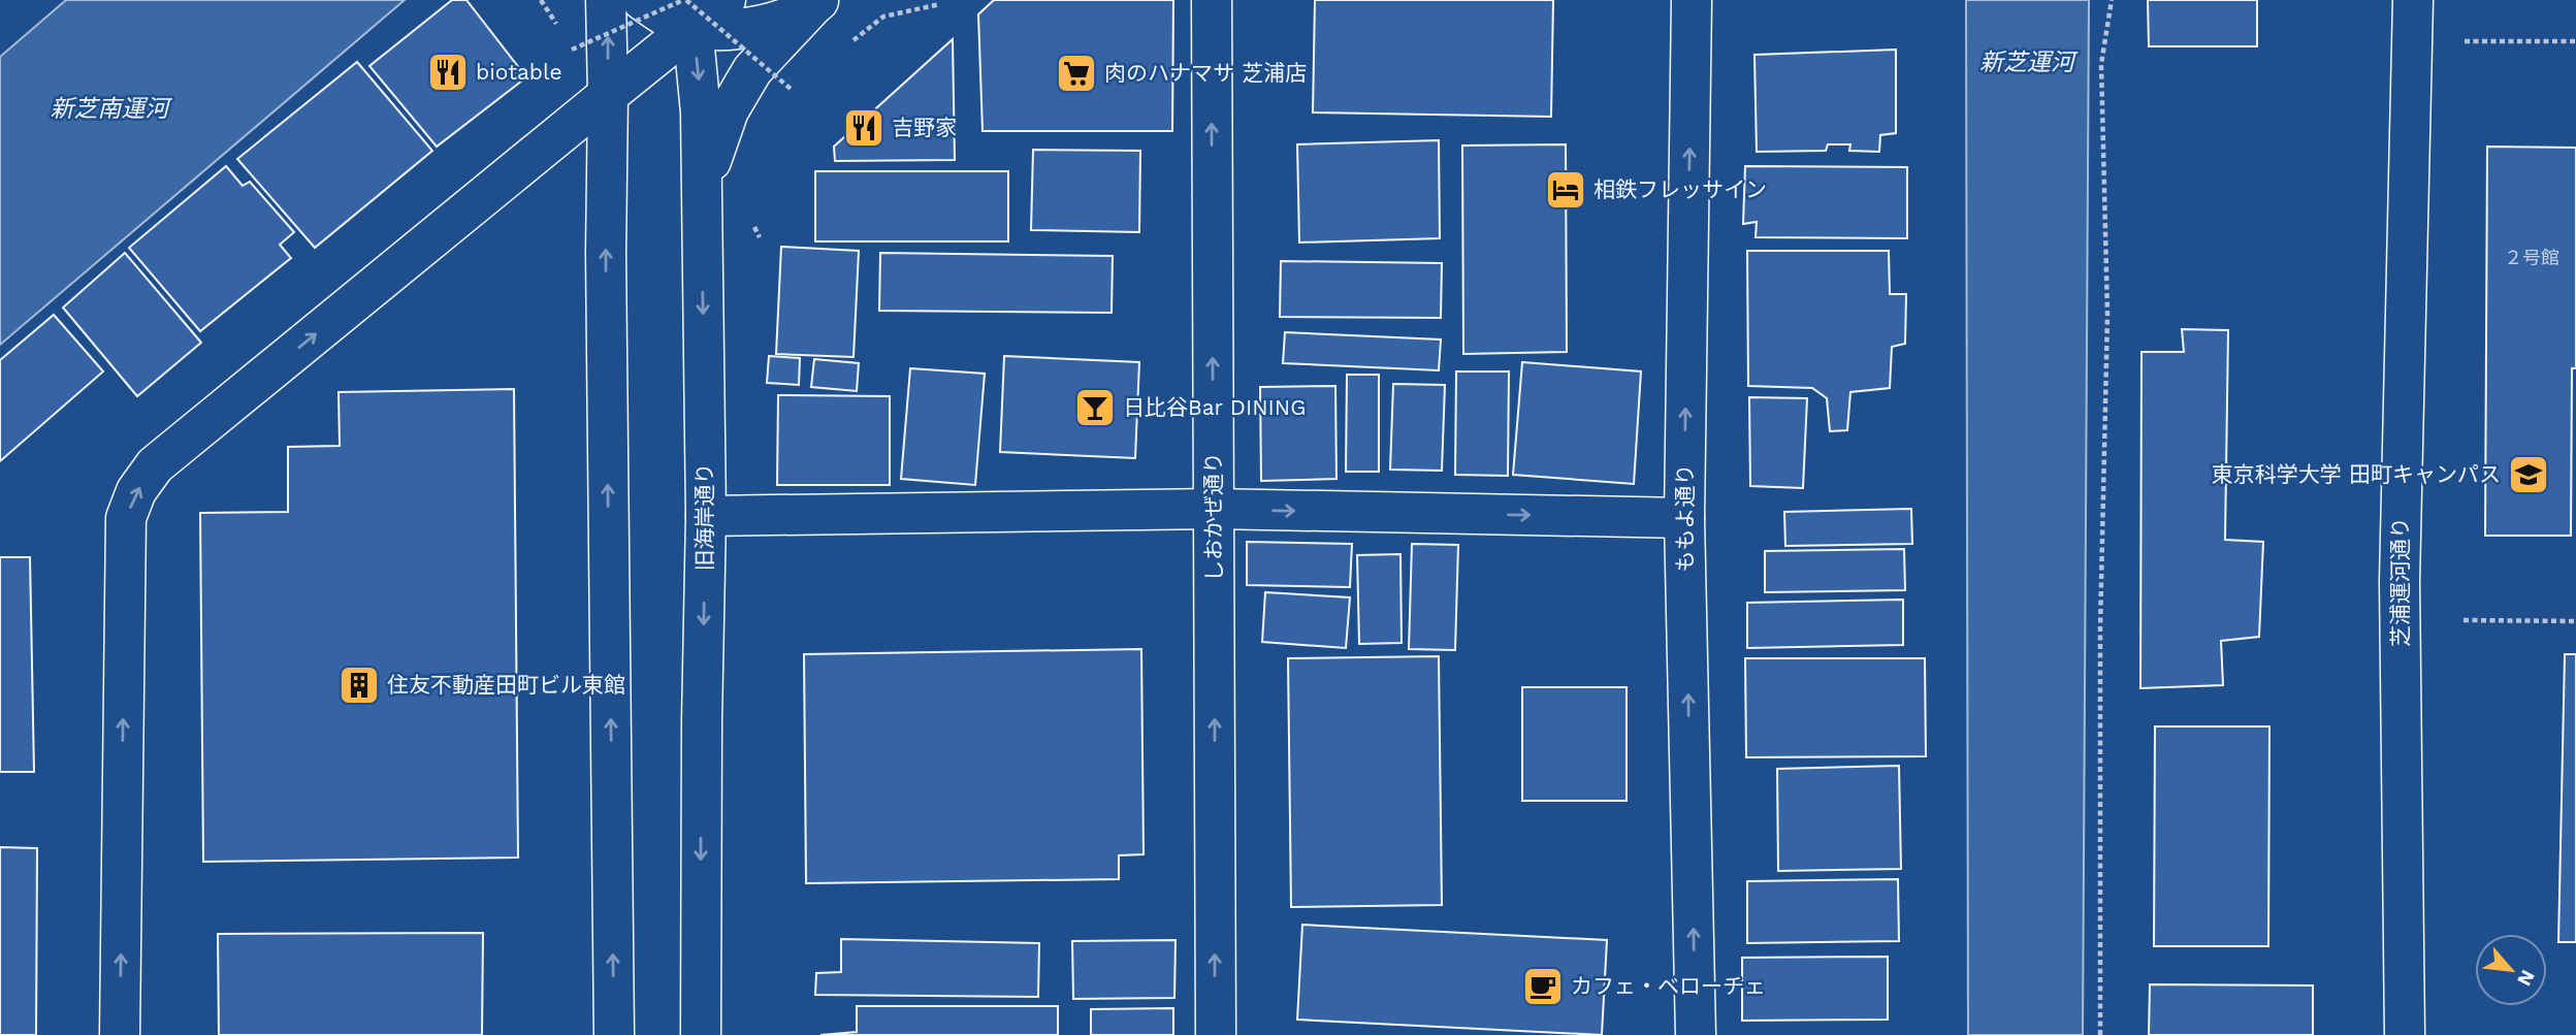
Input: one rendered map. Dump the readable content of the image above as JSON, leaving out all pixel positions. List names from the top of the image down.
{
  "streets": {
    "street": [
      "旧海岸通り",
      "しおかぜ通り",
      "ももよ通り",
      "芝浦運河通り"
    ]
  },
  "one_way": ["しおかぜ通り", "ももよ通り"],
  "water": ["新芝運河", "新芝南運河"],
  "places": {
    "restaurant": ["biotable", "吉野家"],
    "supermarket": ["肉のハナマサ 芝浦店"],
    "hotel": ["相鉄フレッサイン"],
    "bar": ["日比谷Bar DINING"],
    "school or university": ["東京科学大学 田町キャンパス"],
    "building": ["住友不動産田町ビル東館"],
    "cafe": ["カフェ・ベローチェ"]
  },
  "house_numbers": ["２号館"],
  "north": "bottom right"
}
